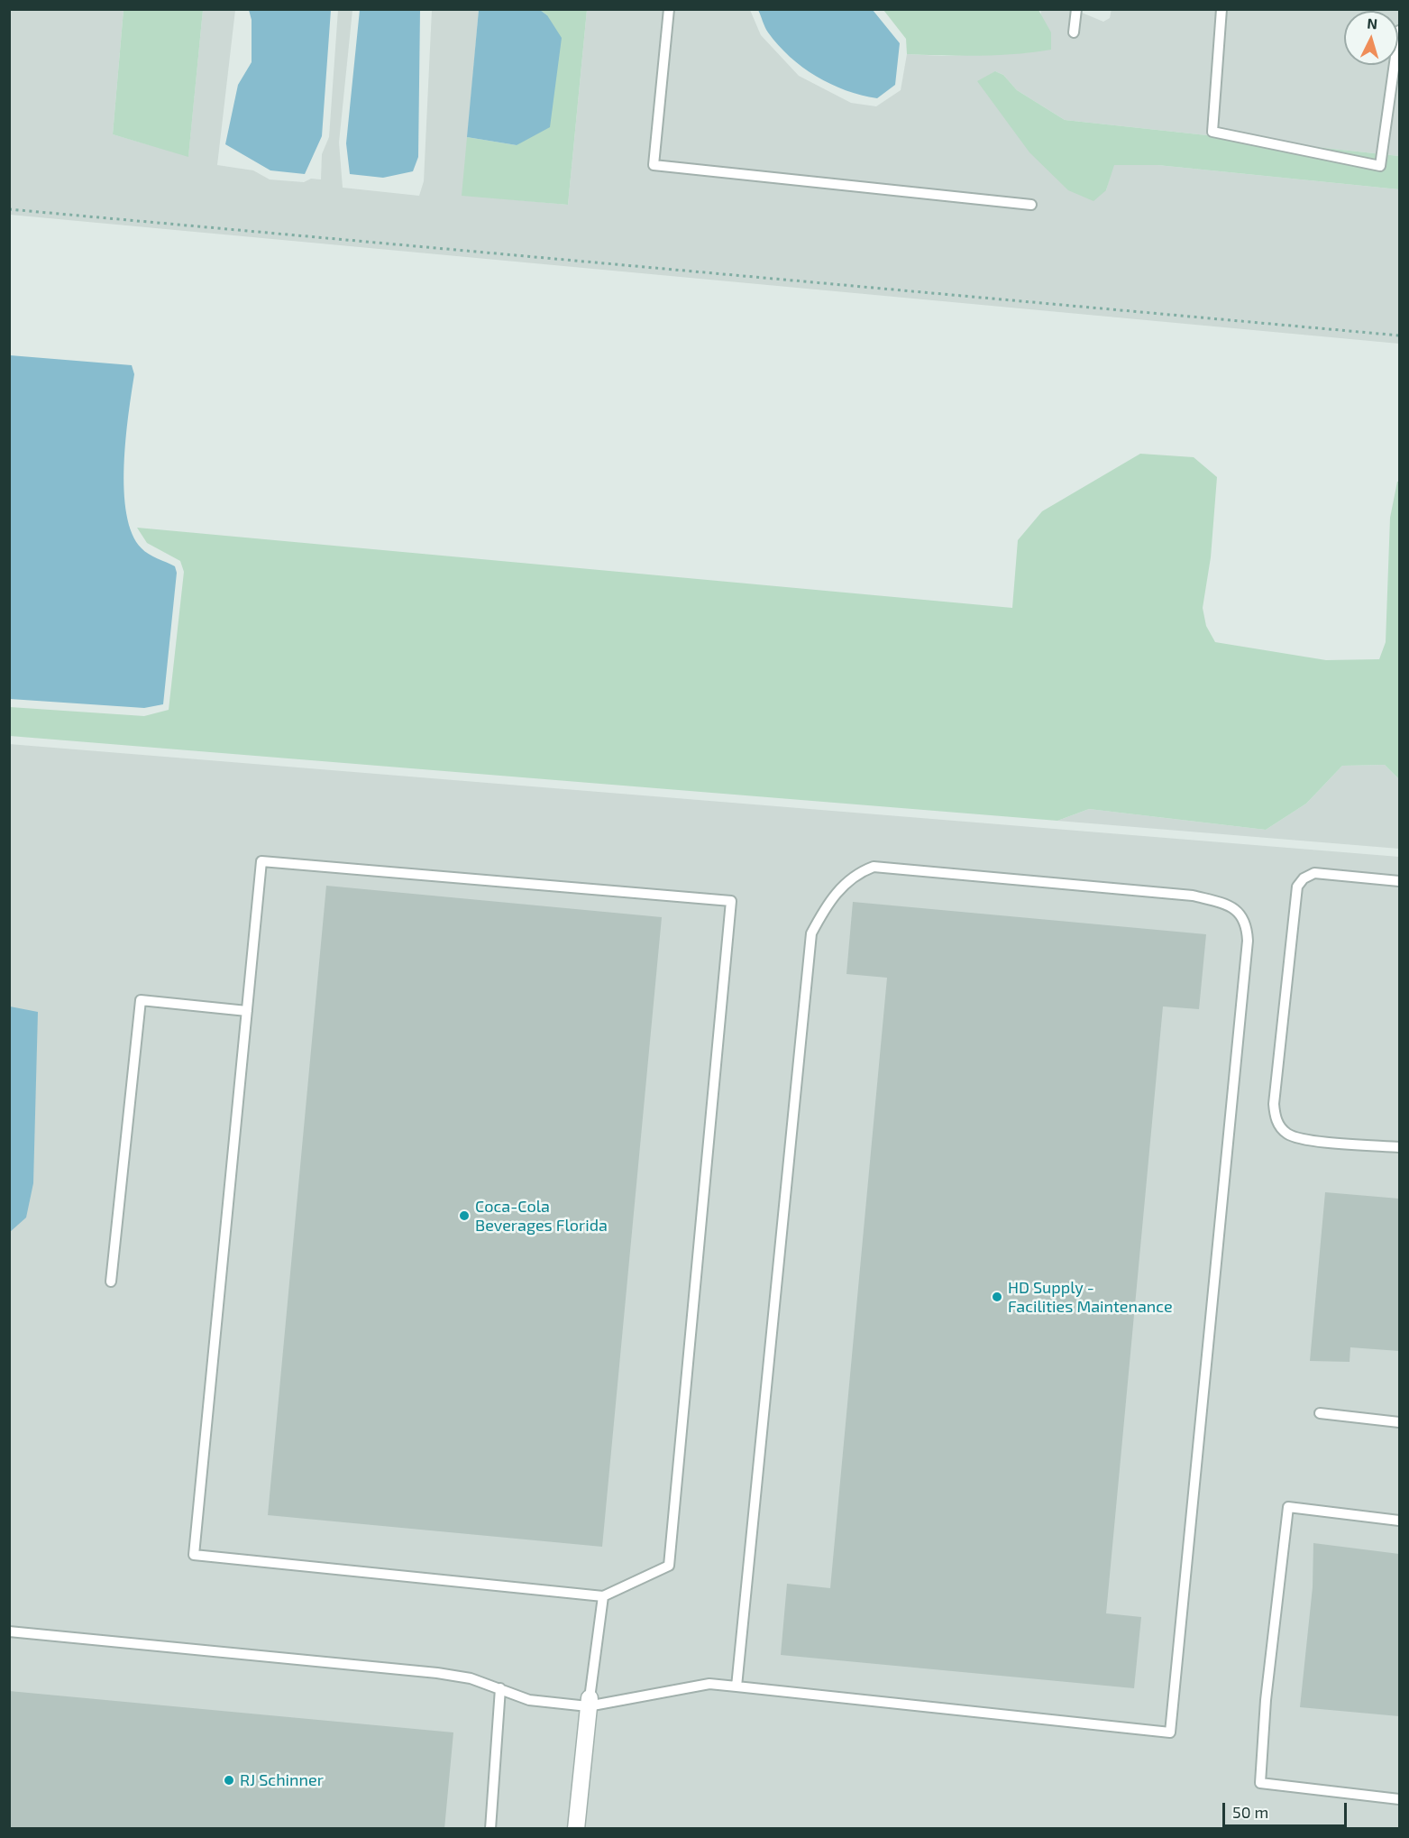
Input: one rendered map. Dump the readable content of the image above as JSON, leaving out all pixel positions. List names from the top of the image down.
{
  "places": ["Coca-Cola Beverages Florida", "HD Supply - Facilities Maintenance", "RJ Schinner"],
  "scale_bar": "50 m",
  "north": "top"
}
